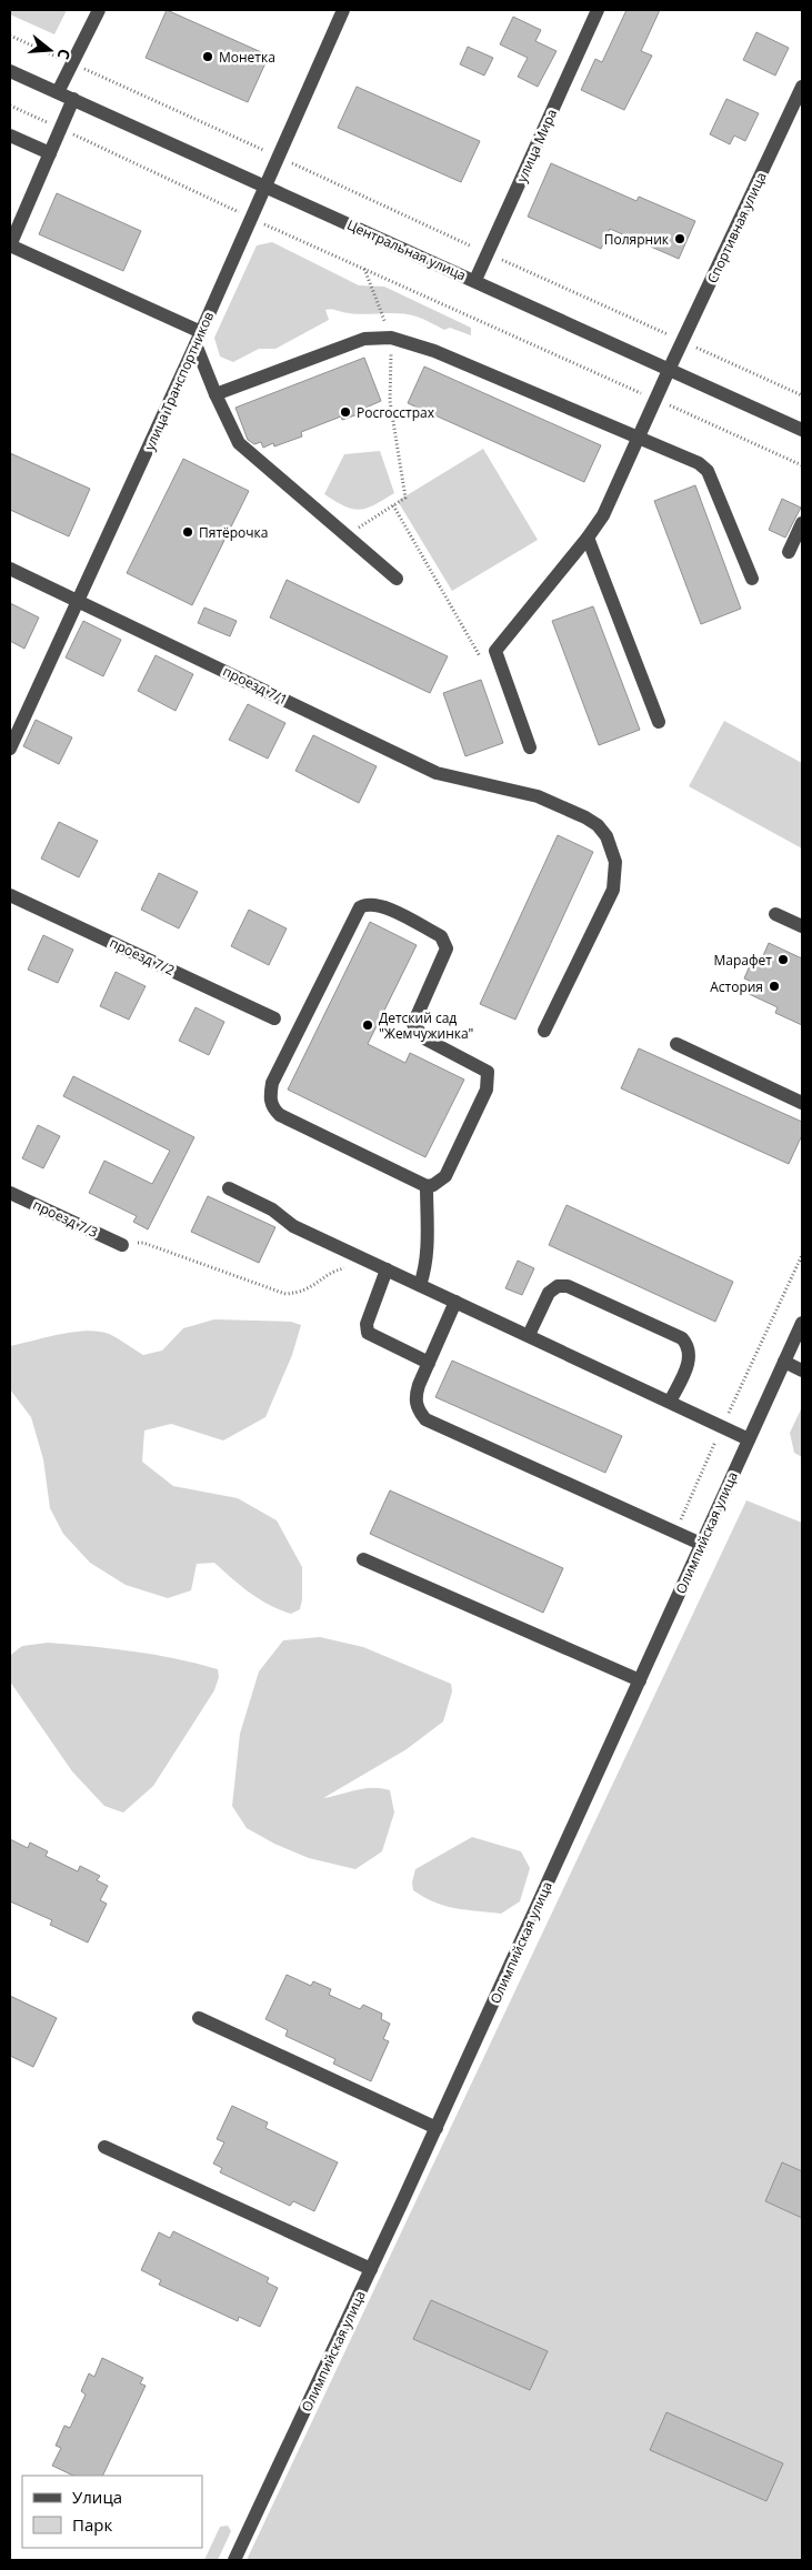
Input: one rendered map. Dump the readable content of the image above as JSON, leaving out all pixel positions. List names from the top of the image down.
{
  "streets": {
    "street": [
      "улица Мира",
      "Спортивная улица",
      "Центральная улица",
      "улица Транспортников",
      "проезд 7/1",
      "проезд 7/2",
      "проезд 7/3",
      "Олимпийская улица"
    ]
  },
  "crossings": [
    ["улица Мира", "Центральная улица"],
    ["Спортивная улица", "Центральная улица"],
    ["Центральная улица", "улица Транспортников"],
    ["улица Транспортников", "проезд 7/1"]
  ],
  "places": [
    "Монетка",
    "Полярник",
    "Росгосстрах",
    "Пятёрочка",
    "Марафет",
    "Астория",
    "Детский сад \"Жемчужинка\""
  ],
  "legend": ["Улица", "Парк"],
  "north": "right"
}
